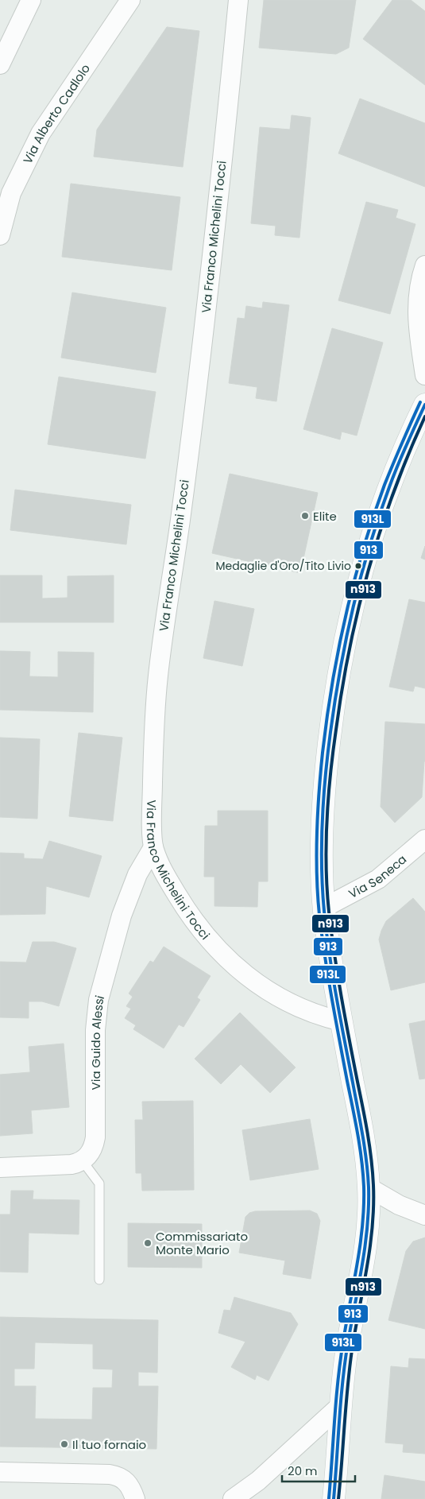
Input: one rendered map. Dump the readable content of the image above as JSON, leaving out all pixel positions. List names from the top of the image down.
{
  "streets": {
    "street": [
      "Via Alberto Cadlolo",
      "Via Franco Michelini Tocci",
      "Via Seneca",
      "Via Guido Alessi"
    ]
  },
  "crossings": [
    ["Via Franco Michelini Tocci", "Via Guido Alessi"]
  ],
  "places": [
    "Elite",
    "Medaglie d'Oro/Tito Livio",
    "Commissariato Monte Mario",
    "Il tuo fornaio"
  ],
  "lines": ["transit line 913L", "transit line 913", "transit line n913"],
  "scale_bar": "20 m"
}
